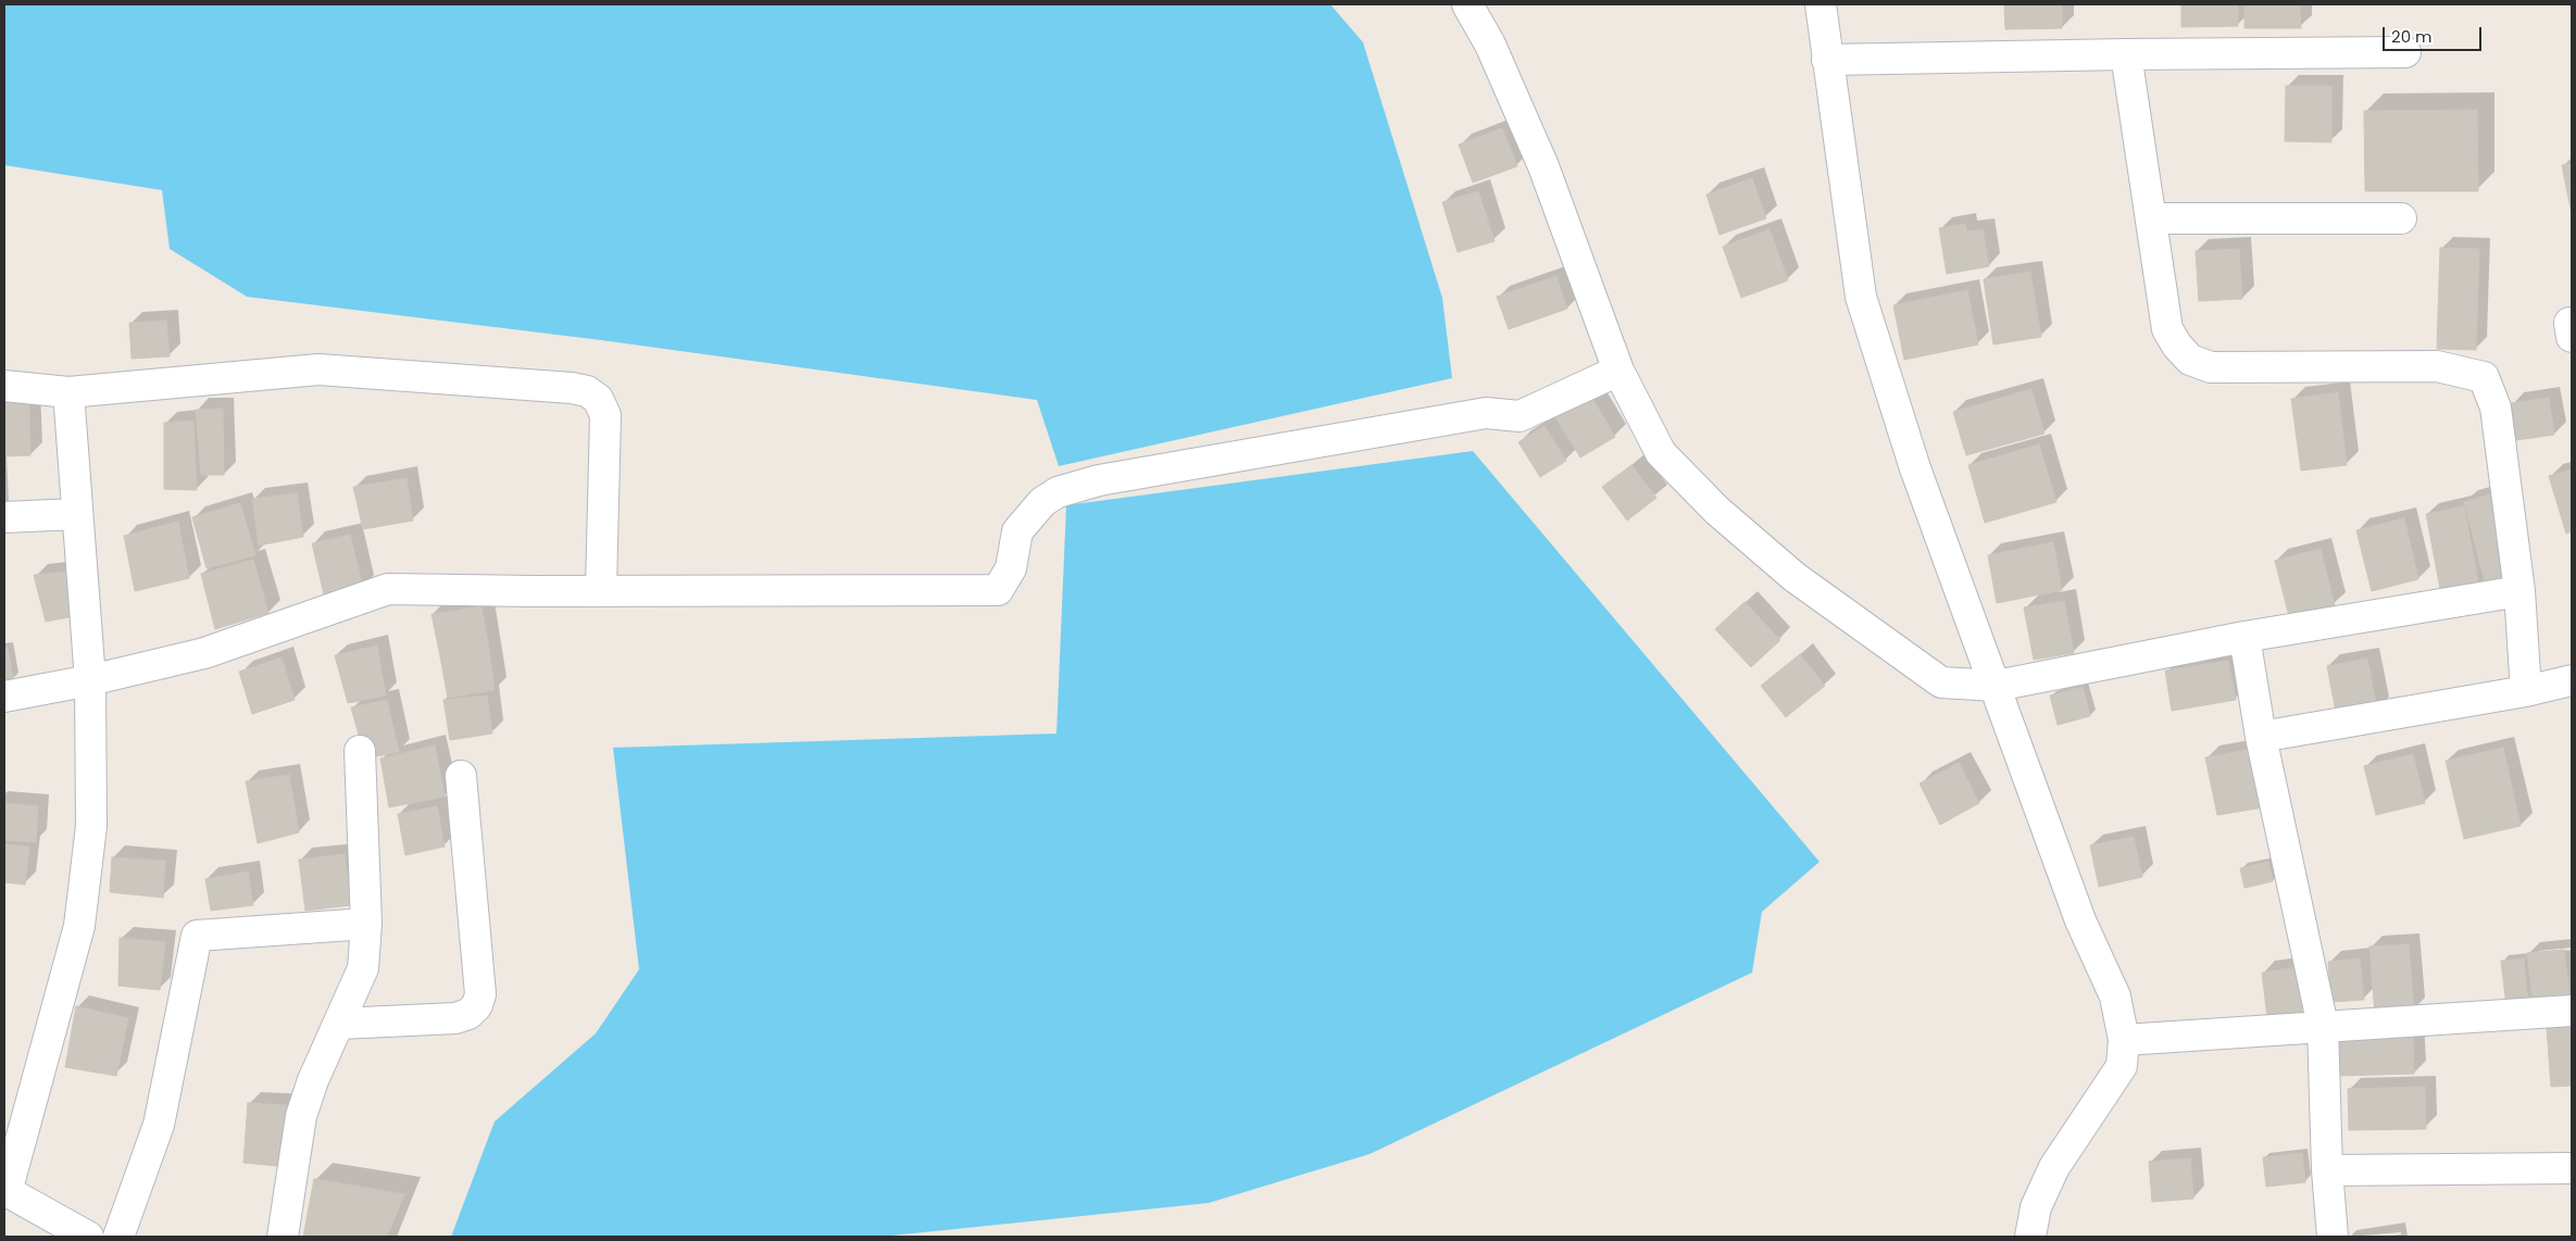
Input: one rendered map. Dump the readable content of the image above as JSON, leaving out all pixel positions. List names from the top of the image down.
{
  "scale_bar": "20 m"
}
